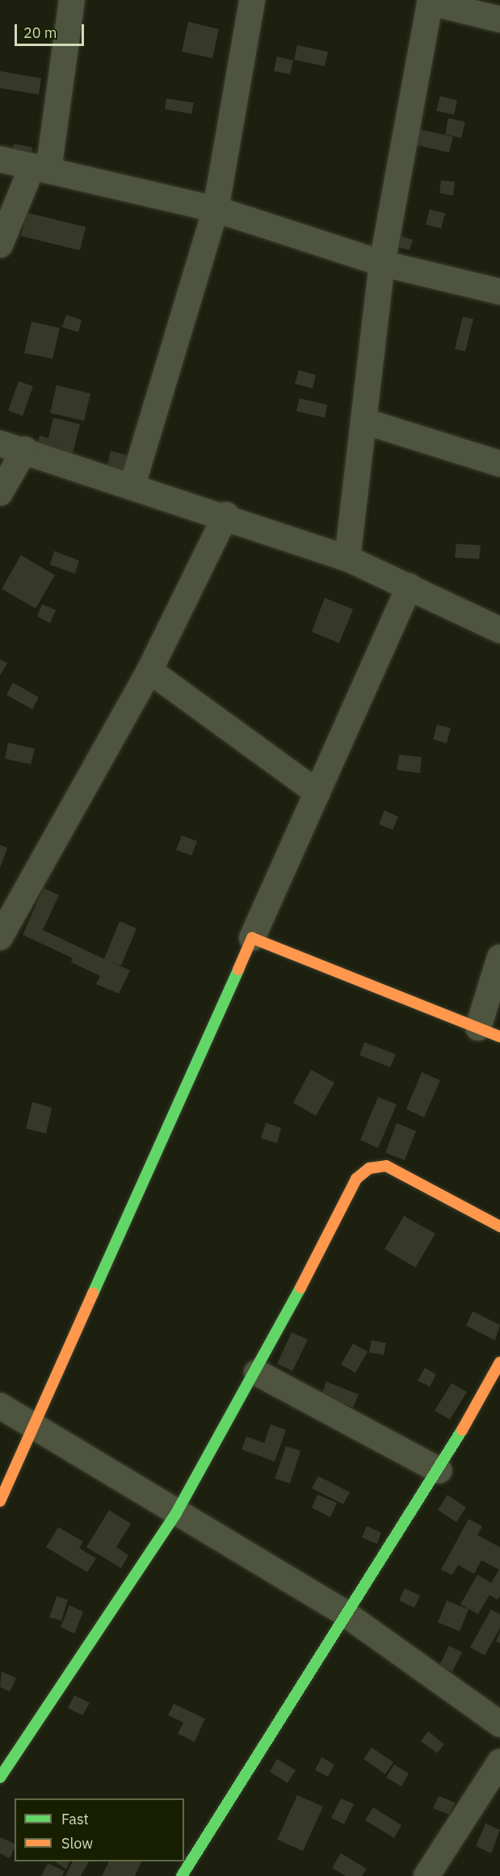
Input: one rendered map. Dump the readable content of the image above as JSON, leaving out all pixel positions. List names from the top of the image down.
{
  "legend": ["Fast", "Slow"],
  "scale_bar": "20 m"
}
